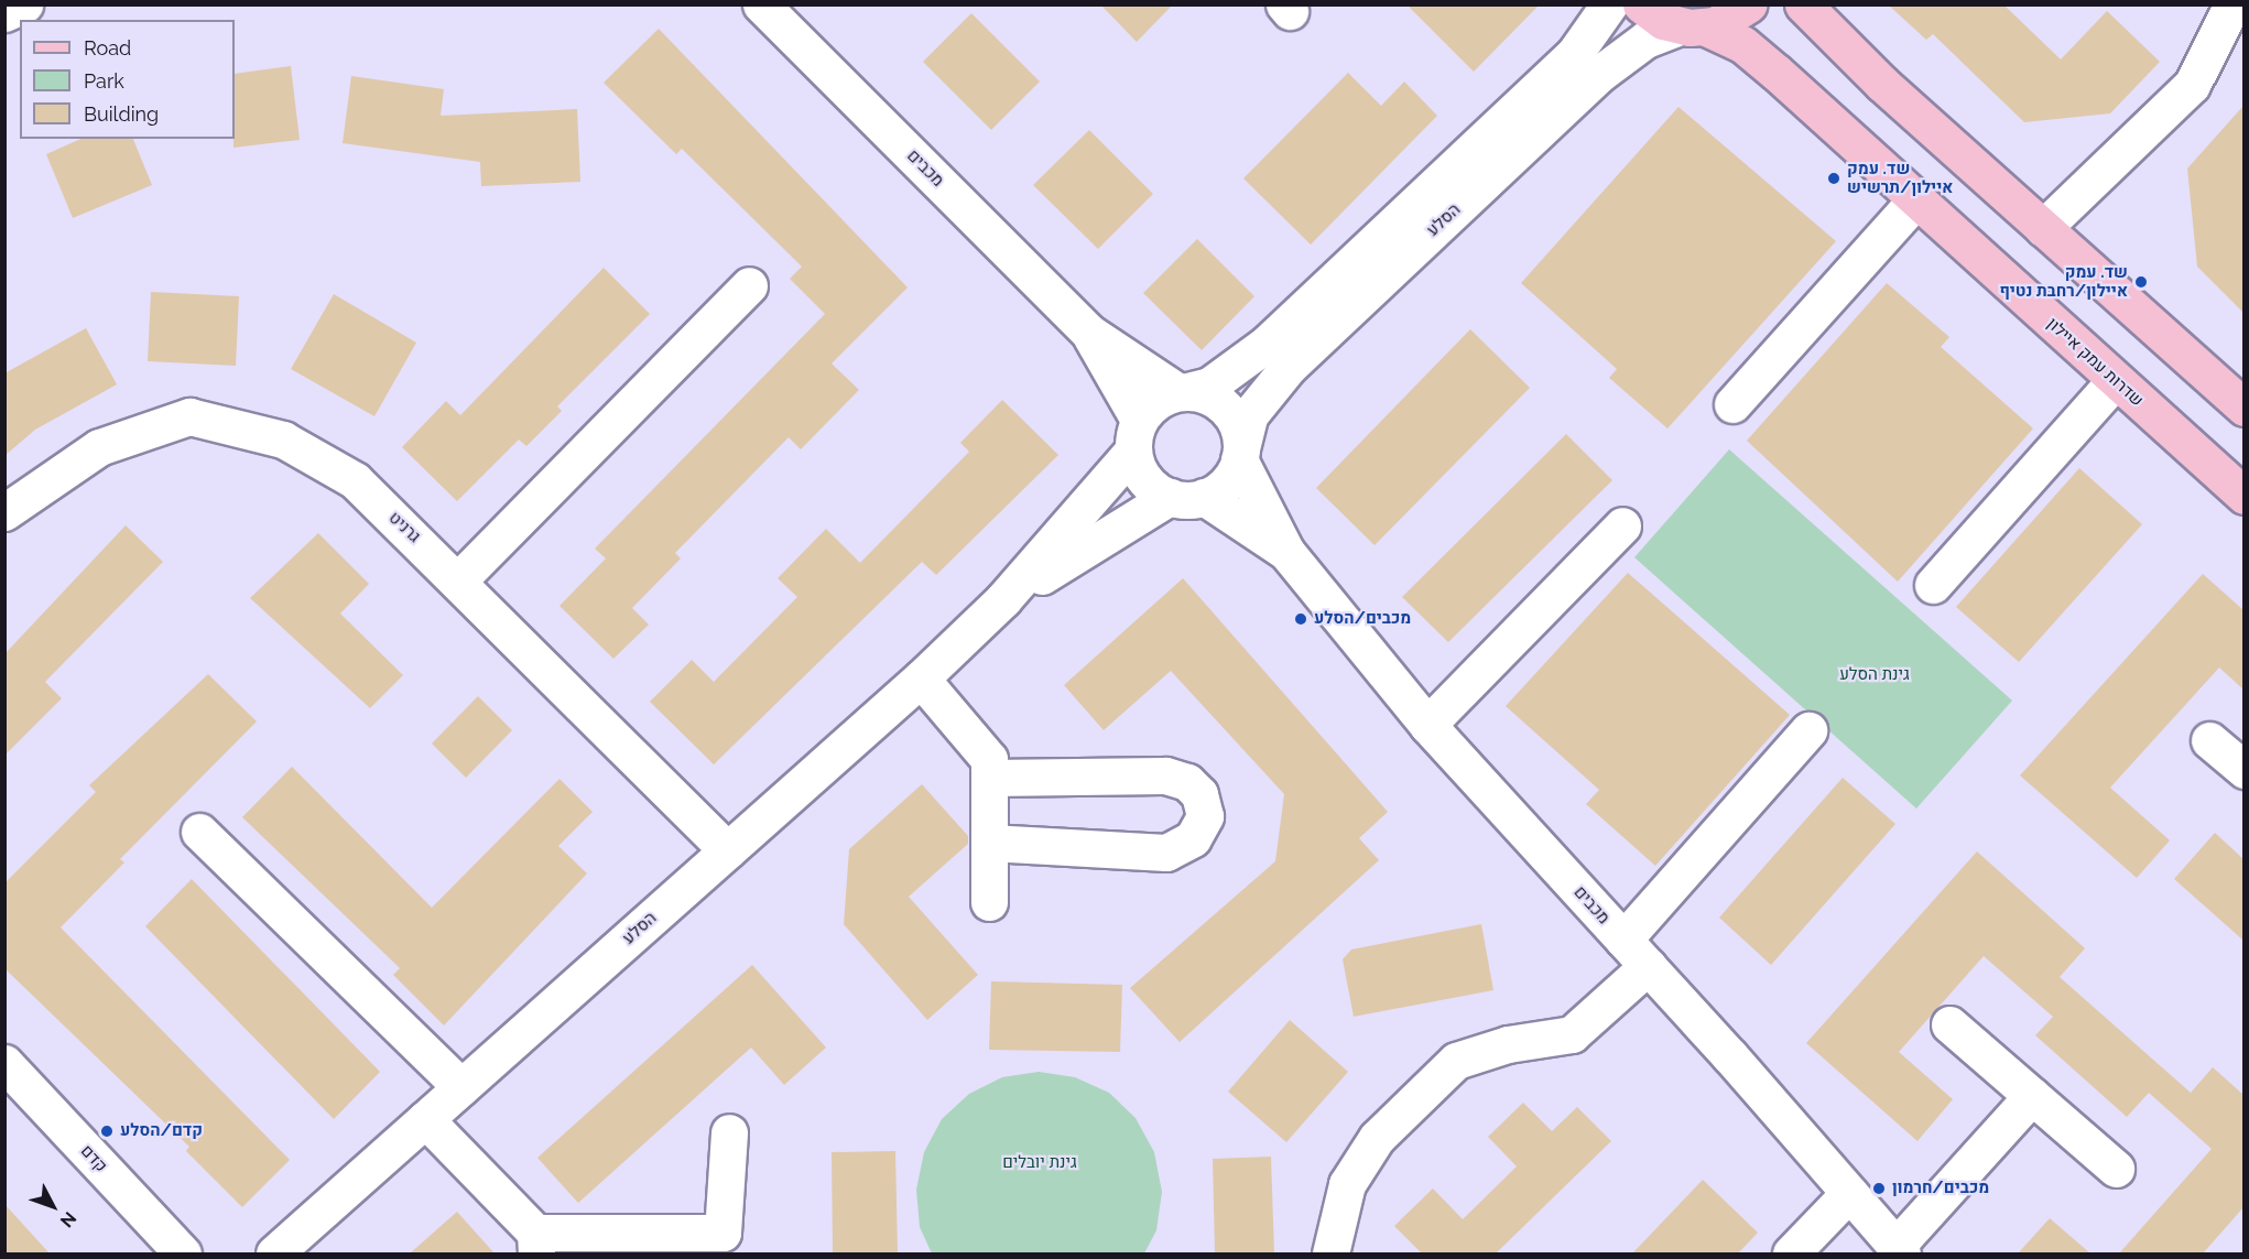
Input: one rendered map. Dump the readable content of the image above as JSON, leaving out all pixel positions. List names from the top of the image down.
{
  "streets": {
    "main road": ["שדרות עמק איילון"],
    "street": [
      "מכבים",
      "הסלע",
      "גרניט",
      "קדם"
    ]
  },
  "crossings": [
    ["מכבים", "הסלע"],
    ["הסלע", "שדרות עמק איילון"],
    ["הסלע", "גרניט"]
  ],
  "parks": ["גינת הסלע", "גינת יובלים"],
  "places": [
    "שד. עמק איילון/תרשיש",
    "שד. עמק איילון/רחבת נטיף",
    "מכבים/הסלע",
    "קדם/הסלע",
    "מכבים/חרמון"
  ],
  "legend": ["Road", "Park", "Building"],
  "north": "bottom right"
}
